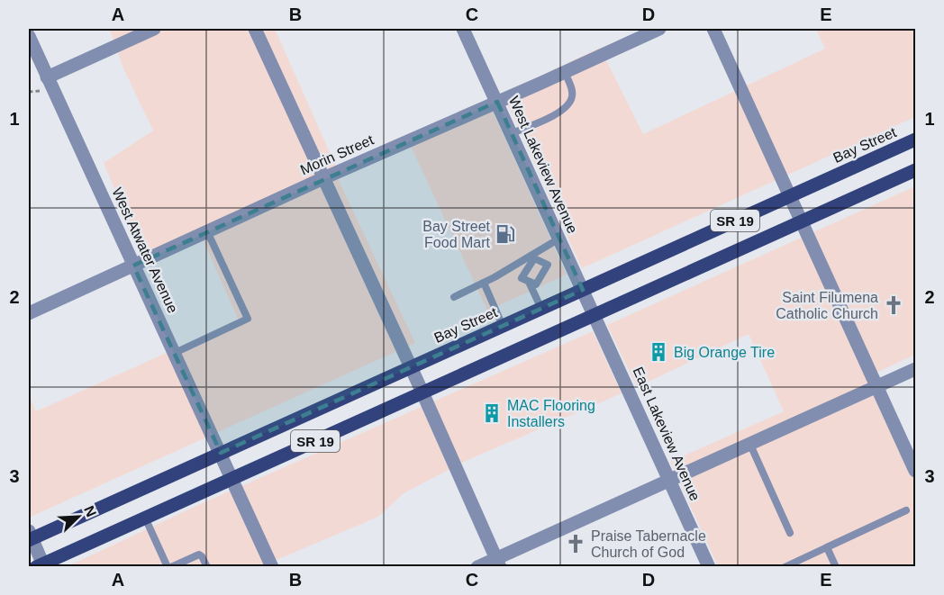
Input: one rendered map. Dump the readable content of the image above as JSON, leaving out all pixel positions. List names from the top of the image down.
{
  "streets": {
    "main road": ["Bay Street", "SR 19"],
    "street": [
      "Morin Street",
      "West Lakeview Avenue",
      "West Atwater Avenue",
      "East Lakeview Avenue"
    ]
  },
  "crossings": [
    ["Bay Street", "West Lakeview Avenue"],
    ["Bay Street", "West Atwater Avenue"],
    ["Morin Street", "West Lakeview Avenue"],
    ["Morin Street", "West Atwater Avenue"],
    ["West Lakeview Avenue", "SR 19"],
    ["West Lakeview Avenue", "East Lakeview Avenue"],
    ["SR 19", "West Atwater Avenue"],
    ["SR 19", "East Lakeview Avenue"]
  ],
  "places": {
    "fuel station": ["Bay Street Food Mart"],
    "church": ["Saint Filumena Catholic Church", "Praise Tabernacle Church of God"],
    "building": ["Big Orange Tire", "MAC Flooring Installers"]
  },
  "north": "top right",
  "grid": {
    "columns": [
      "A",
      "B",
      "C",
      "D",
      "E"
    ],
    "rows": ["1", "2", "3"]
  }
}
